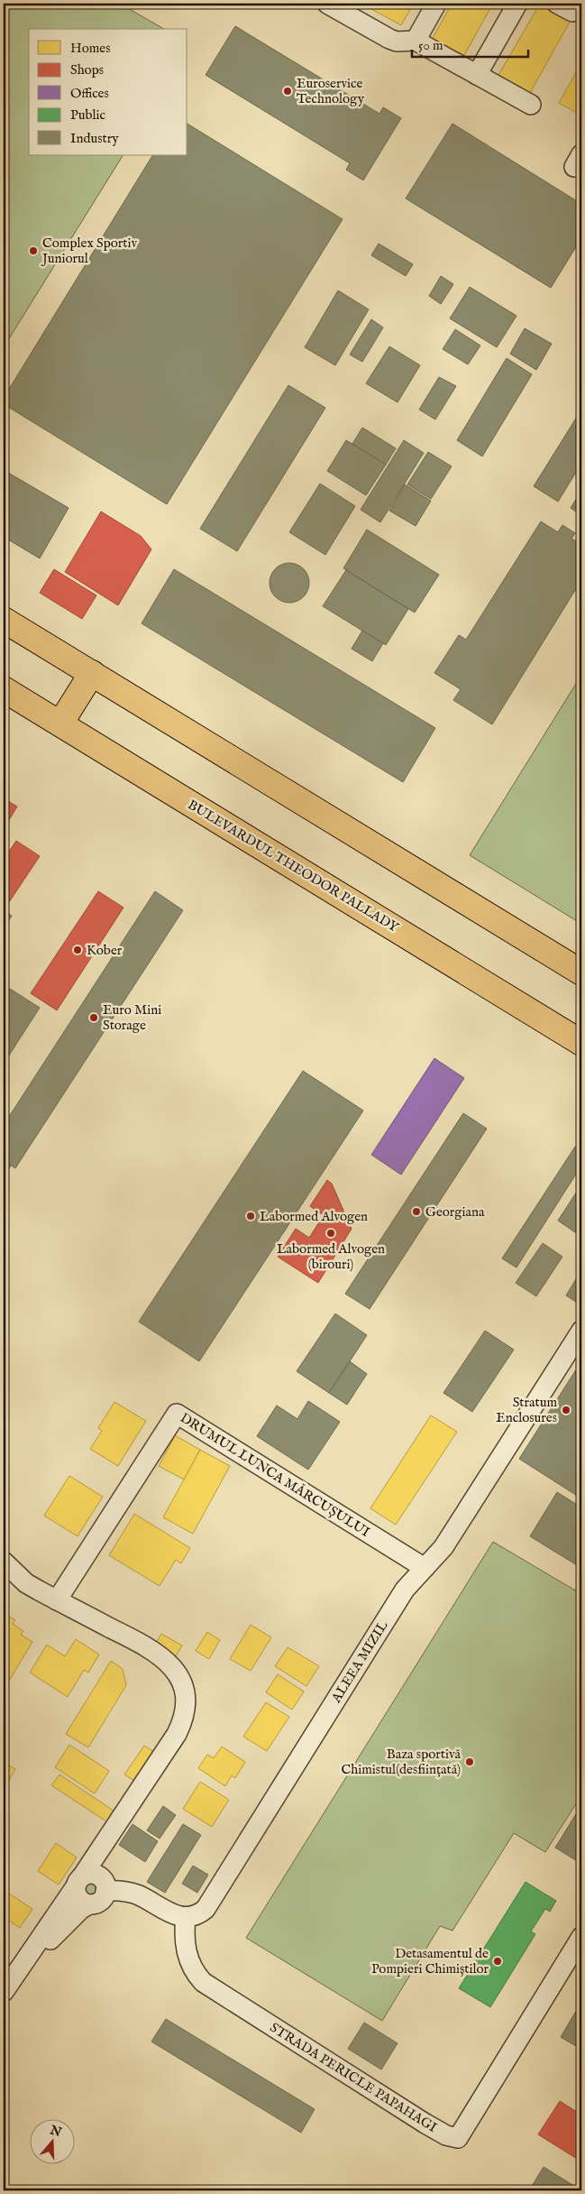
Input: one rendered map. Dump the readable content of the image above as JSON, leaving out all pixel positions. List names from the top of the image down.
{
  "streets": {
    "main road": ["BULEVARDUL THEODOR PALLADY"],
    "street": ["DRUMUL LUNCA MĂRCUȘULUI", "ALEEA MIZIL", "STRADA PERICLE PAPAHAGI"]
  },
  "crossings": [
    ["DRUMUL LUNCA MĂRCUȘULUI", "ALEEA MIZIL"],
    ["ALEEA MIZIL", "STRADA PERICLE PAPAHAGI"]
  ],
  "places": [
    "Euroservice Technology",
    "Complex Sportiv Juniorul",
    "Kober",
    "Euro Mini Storage",
    "Georgiana",
    "Labormed Alvogen",
    "Labormed Alvogen (birouri)",
    "Stratum Enclosures",
    "Baza sportivă Chimistul(desființată)",
    "Detasamentul de Pompieri Chimiștilor"
  ],
  "legend": [
    "Homes",
    "Shops",
    "Offices",
    "Public",
    "Industry"
  ],
  "scale_bar": "50 m",
  "north": "top"
}
